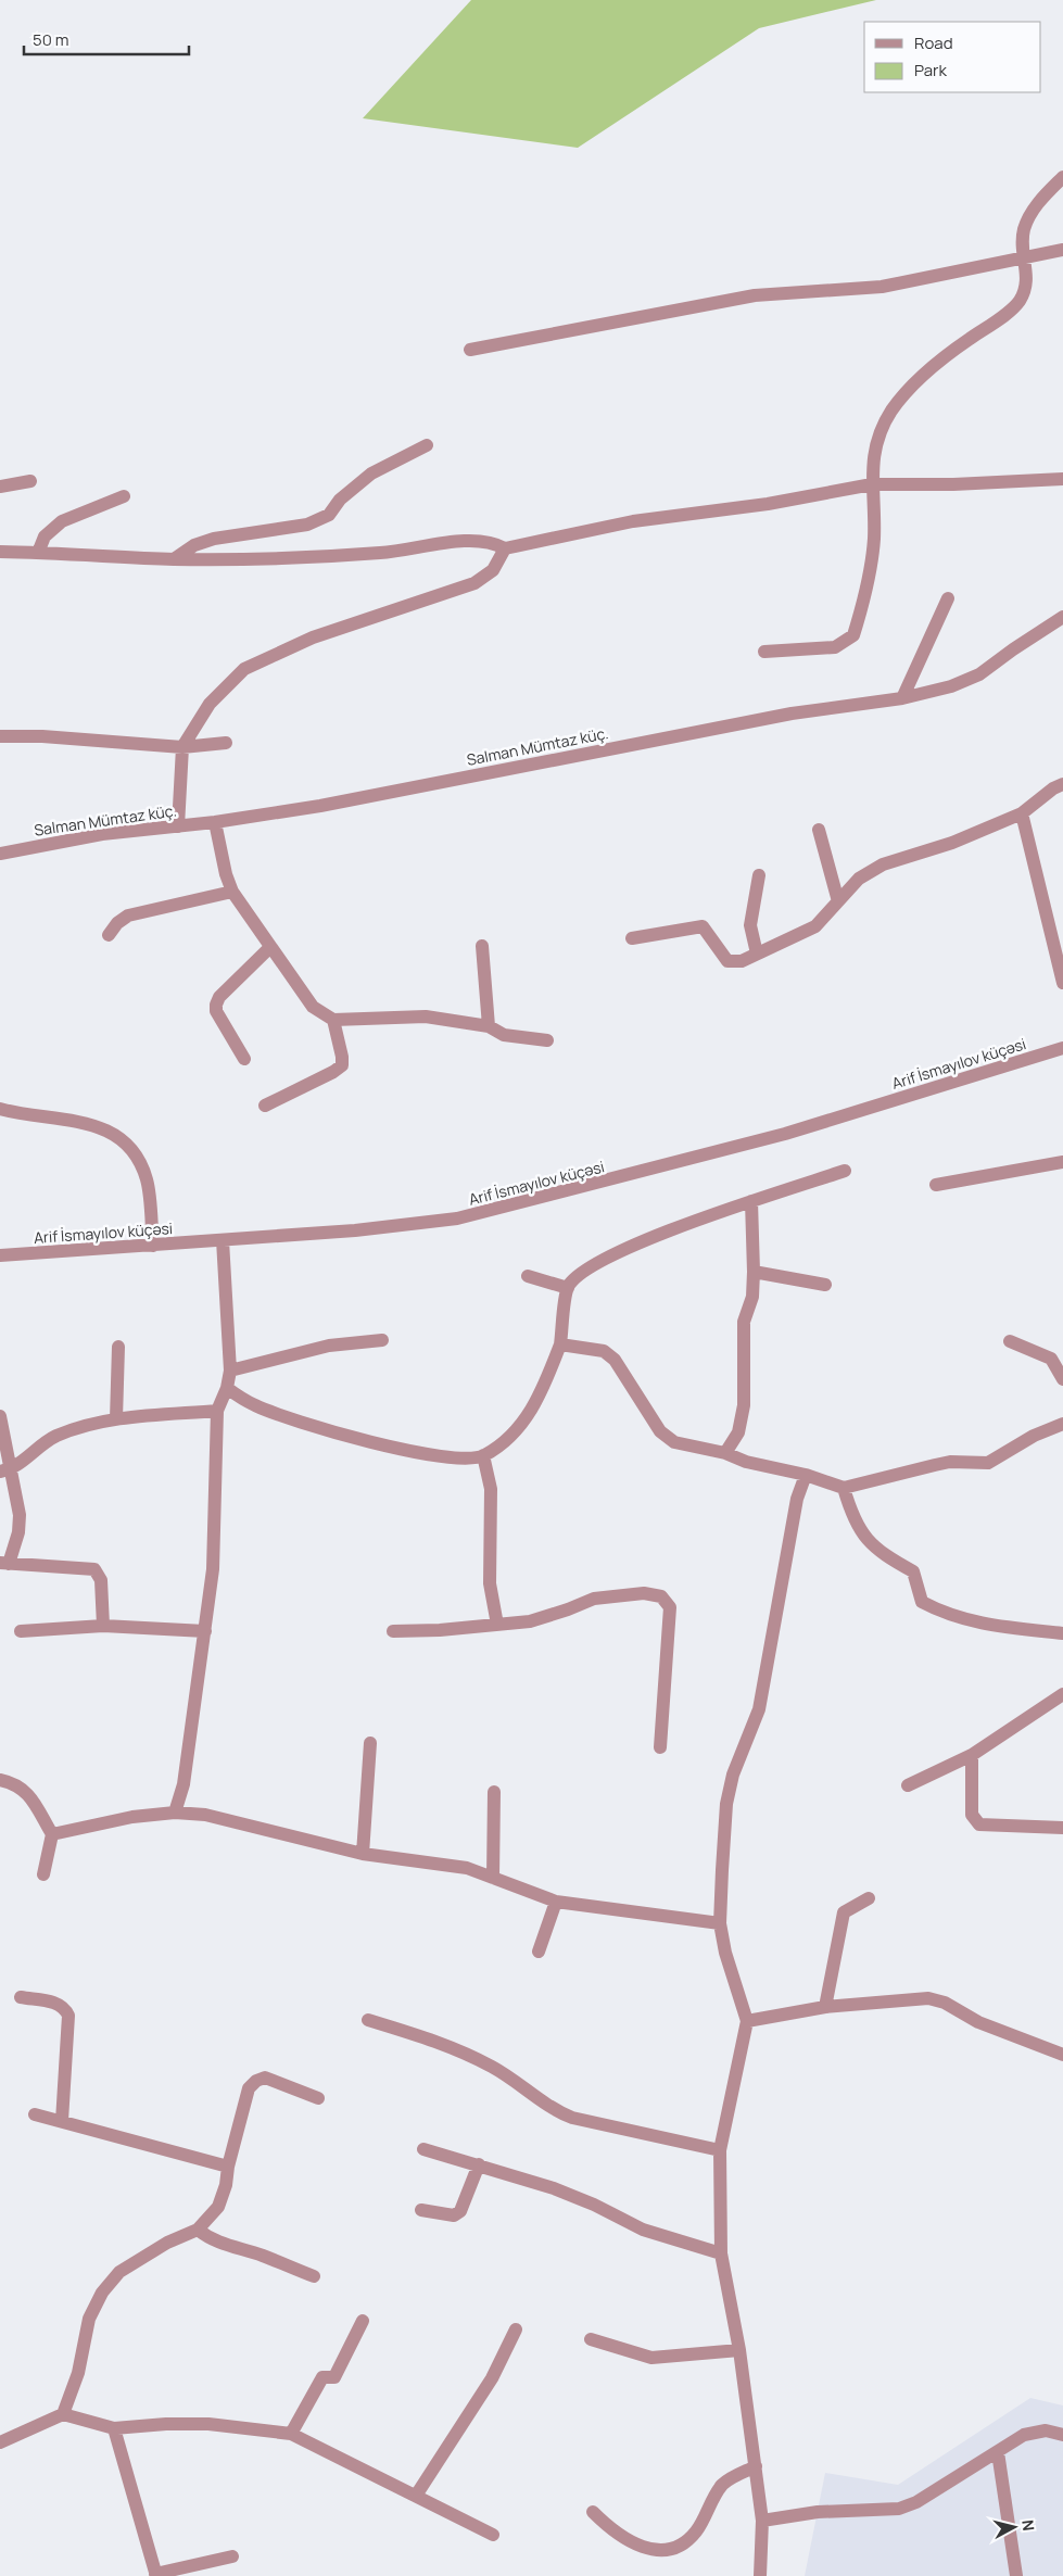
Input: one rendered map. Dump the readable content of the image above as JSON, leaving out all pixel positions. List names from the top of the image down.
{
  "streets": {
    "street": ["Salman Mümtaz küç.", "Arif İsmayılov küçəsi"]
  },
  "legend": ["Road", "Park"],
  "scale_bar": "50 m",
  "north": "right"
}
